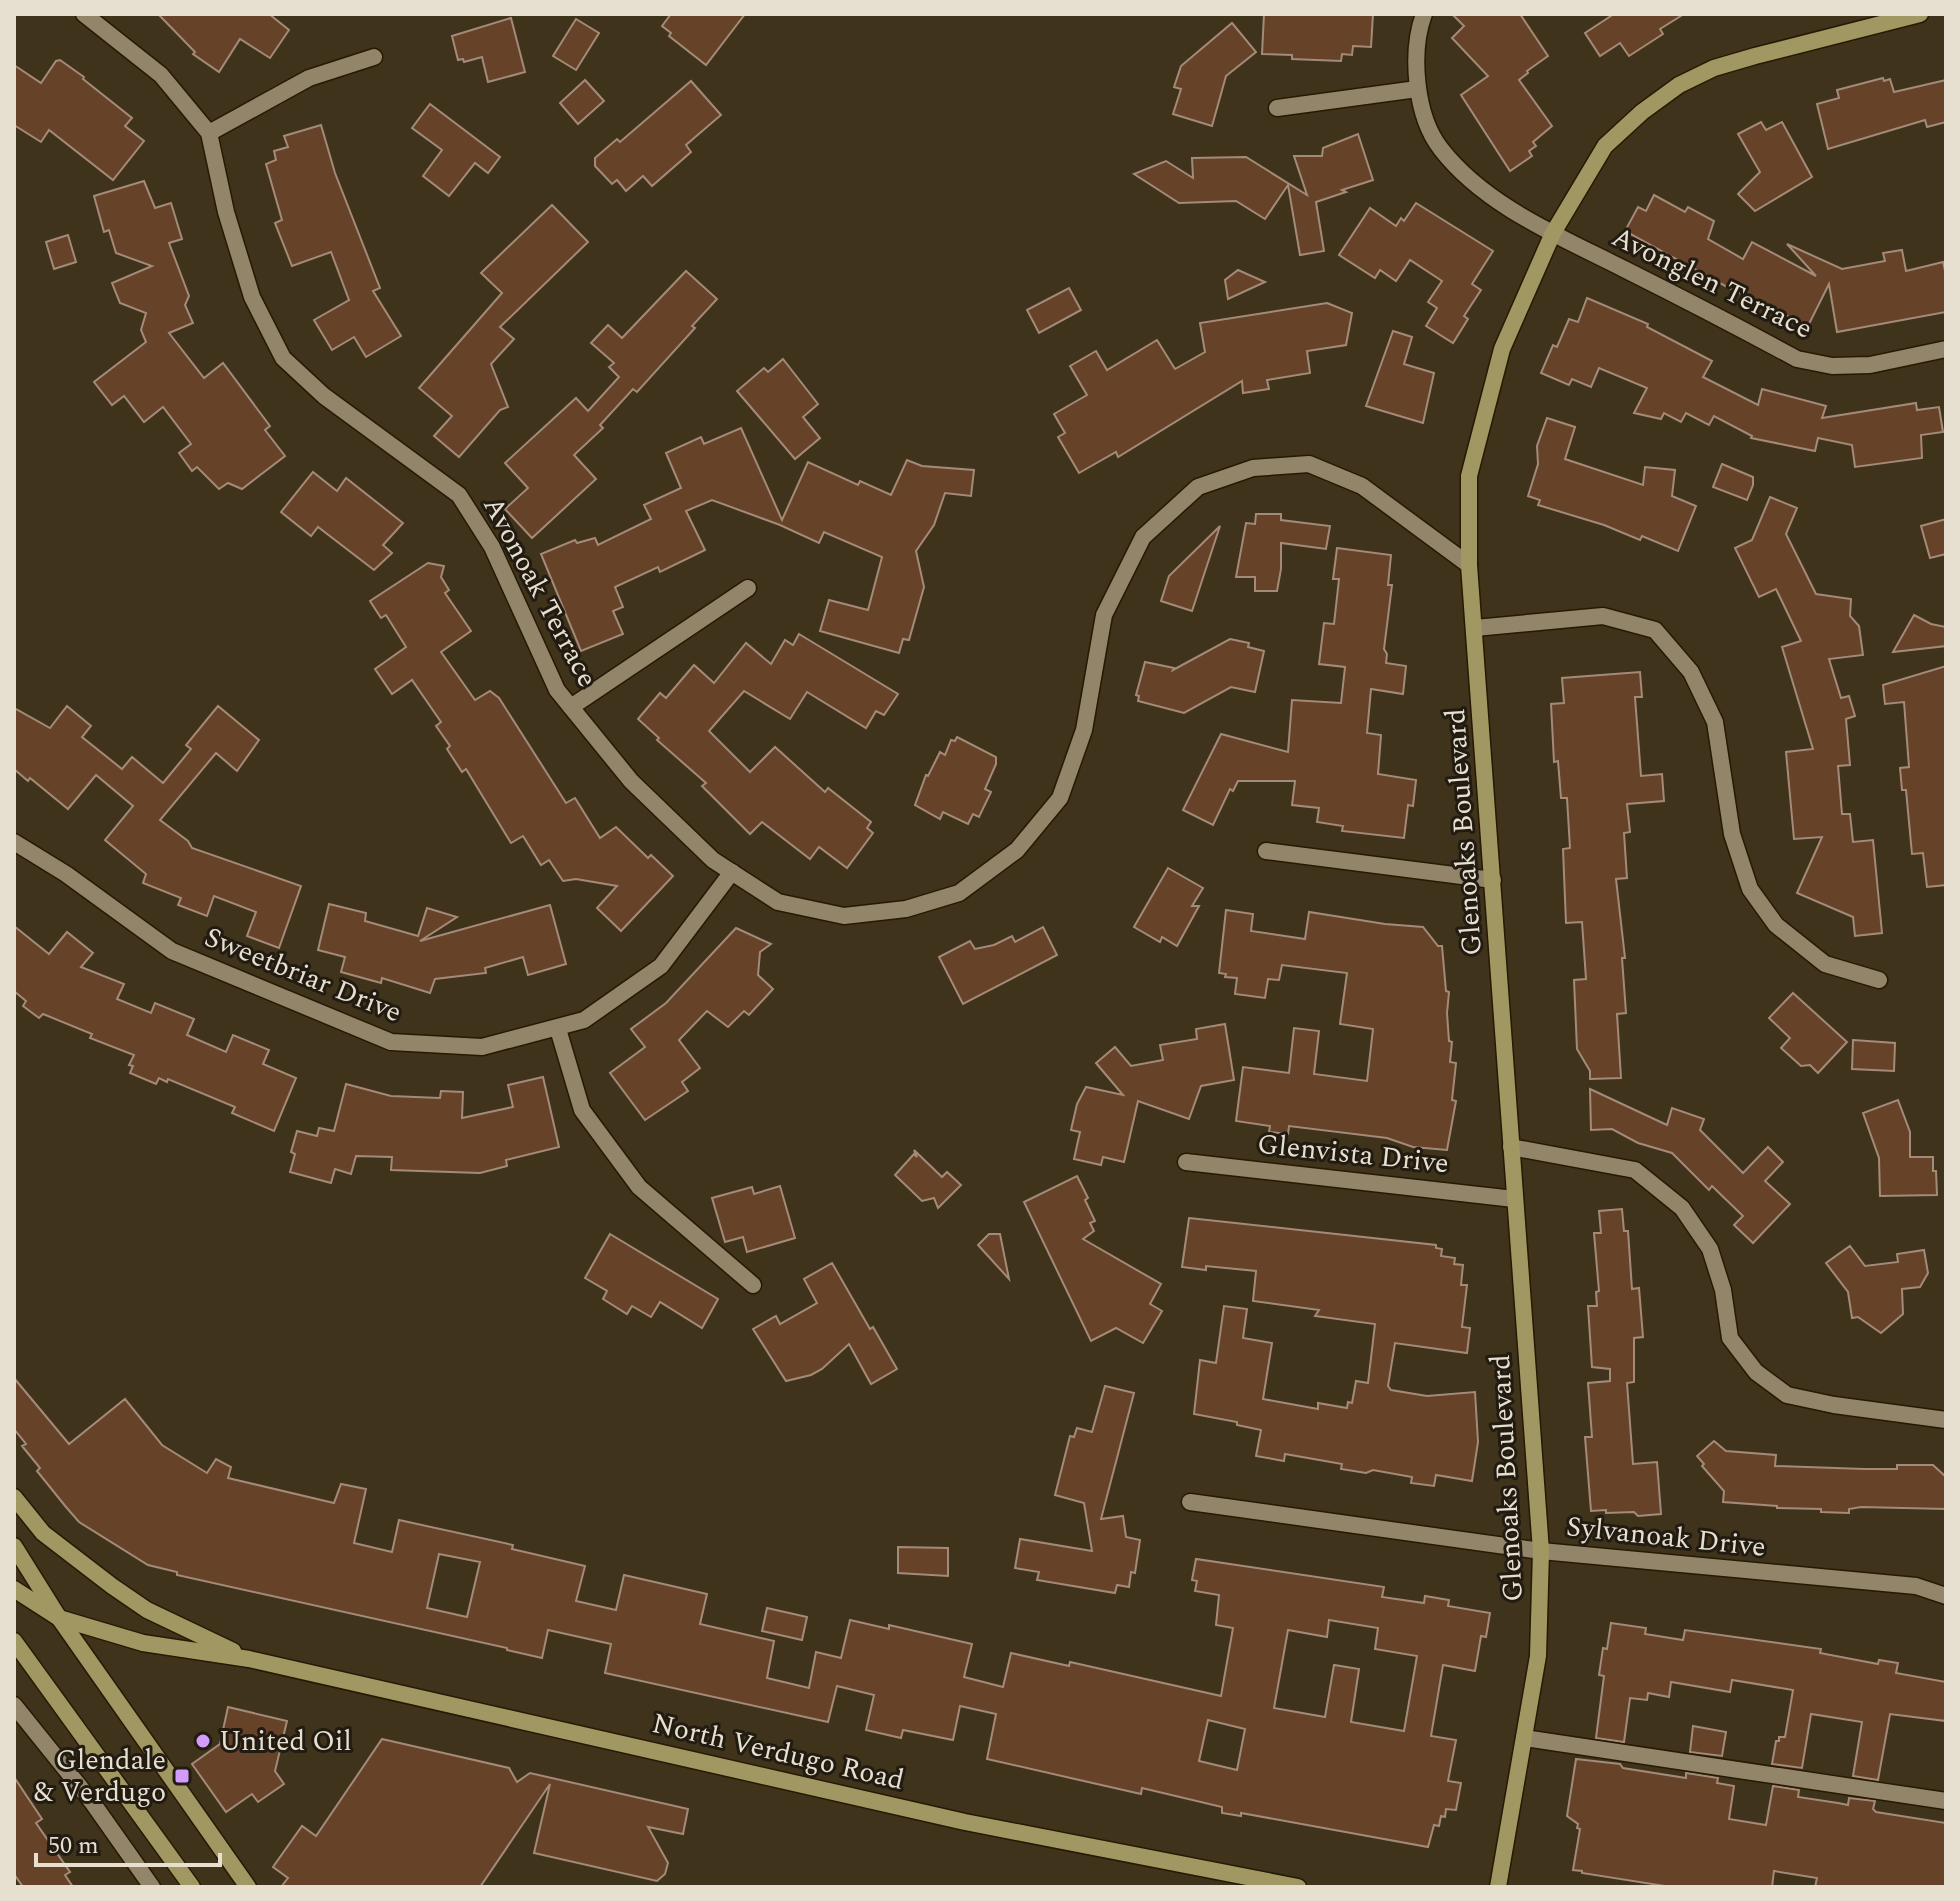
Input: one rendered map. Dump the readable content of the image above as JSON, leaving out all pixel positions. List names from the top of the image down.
{
  "streets": {
    "main road": ["Glenoaks Boulevard", "North Verdugo Road"],
    "street": [
      "Avonglen Terrace",
      "Avonoak Terrace",
      "Sweetbriar Drive",
      "Glenvista Drive",
      "Sylvanoak Drive"
    ]
  },
  "crossings": [
    ["Avonglen Terrace", "Glenoaks Boulevard"],
    ["Avonoak Terrace", "Glenoaks Boulevard"],
    ["Avonoak Terrace", "Sweetbriar Drive"],
    ["Glenoaks Boulevard", "Glenvista Drive"],
    ["Glenoaks Boulevard", "Sylvanoak Drive"]
  ],
  "places": {
    "other": ["United Oil"],
    "transit": ["Glendale & Verdugo"]
  },
  "scale_bar": "50 m"
}
